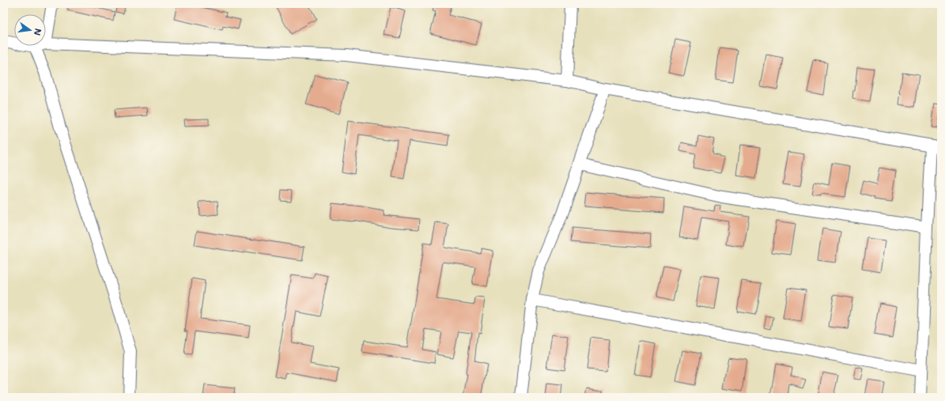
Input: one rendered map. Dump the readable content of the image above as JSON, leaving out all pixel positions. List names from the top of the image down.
{
  "north": "right"
}
